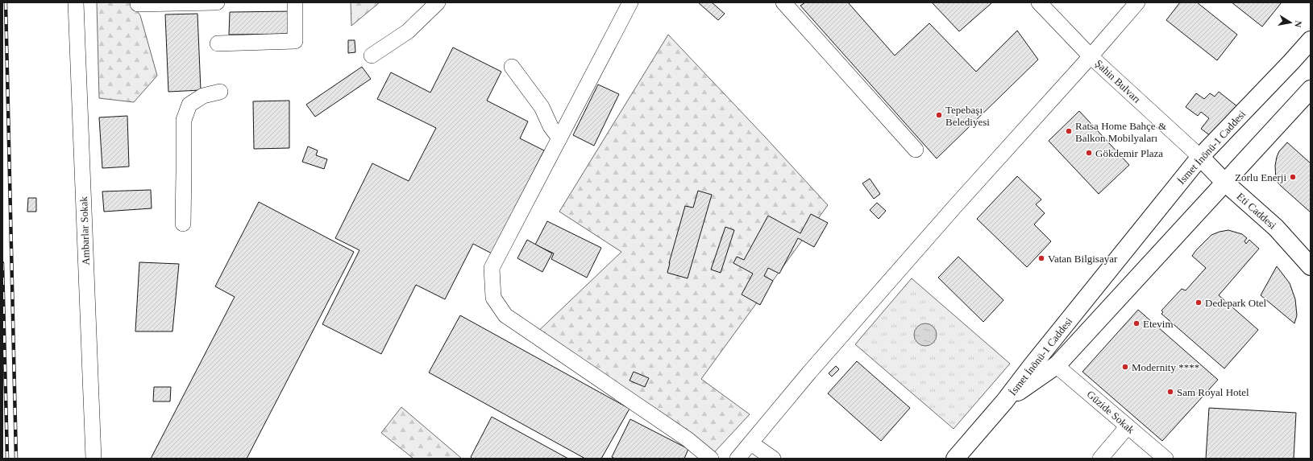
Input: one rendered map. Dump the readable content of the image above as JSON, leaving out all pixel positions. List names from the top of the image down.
{
  "streets": {
    "main road": ["İsmet İnönü-1 Caddesi", "Eti Caddesi"],
    "street": ["Şahin Bulvarı", "Ambarlar Sokak", "Güzide Sokak"]
  },
  "crossings": [
    ["Şahin Bulvarı", "İsmet İnönü-1 Caddesi"],
    ["Şahin Bulvarı", "Eti Caddesi"],
    ["İsmet İnönü-1 Caddesi", "Eti Caddesi"],
    ["İsmet İnönü-1 Caddesi", "Güzide Sokak"]
  ],
  "places": [
    "Tepebaşı Belediyesi",
    "Ratsa Home Bahçe & Balkon Mobilyaları",
    "Gökdemir Plaza",
    "Zorlu Enerji",
    "Vatan Bilgisayar",
    "Dedepark Otel",
    "Etevim",
    "Modernity ****",
    "Sam Royal Hotel"
  ],
  "north": "right"
}
